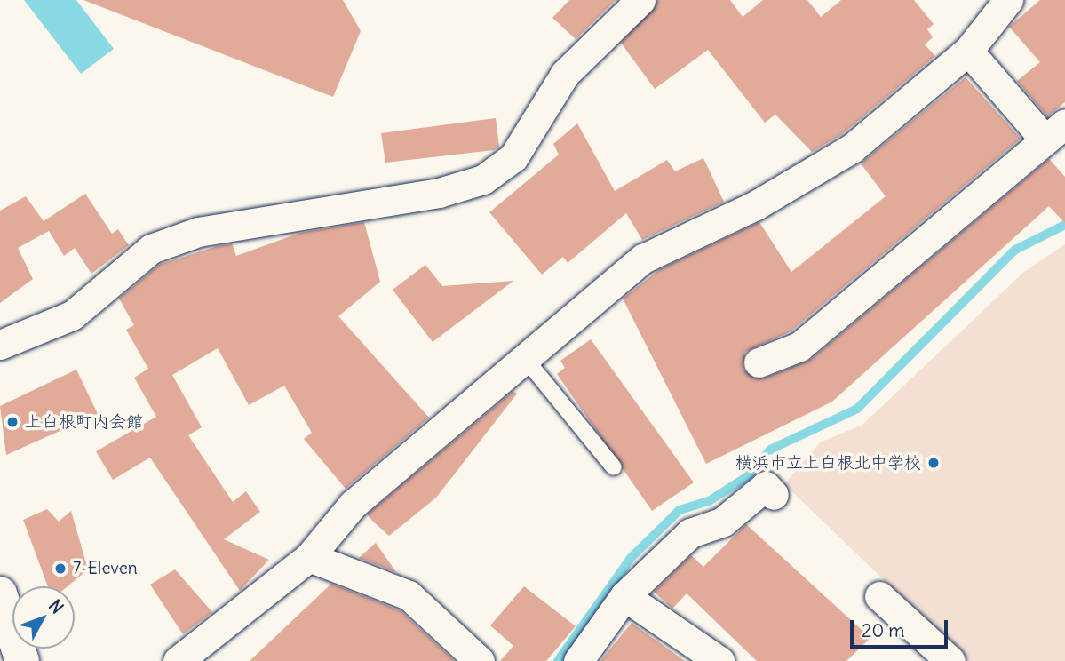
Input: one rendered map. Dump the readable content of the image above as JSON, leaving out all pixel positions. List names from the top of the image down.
{
  "places": ["上白根町内会館", "横浜市立上白根北中学校", "7-Eleven"],
  "scale_bar": "20 m",
  "north": "top right"
}
